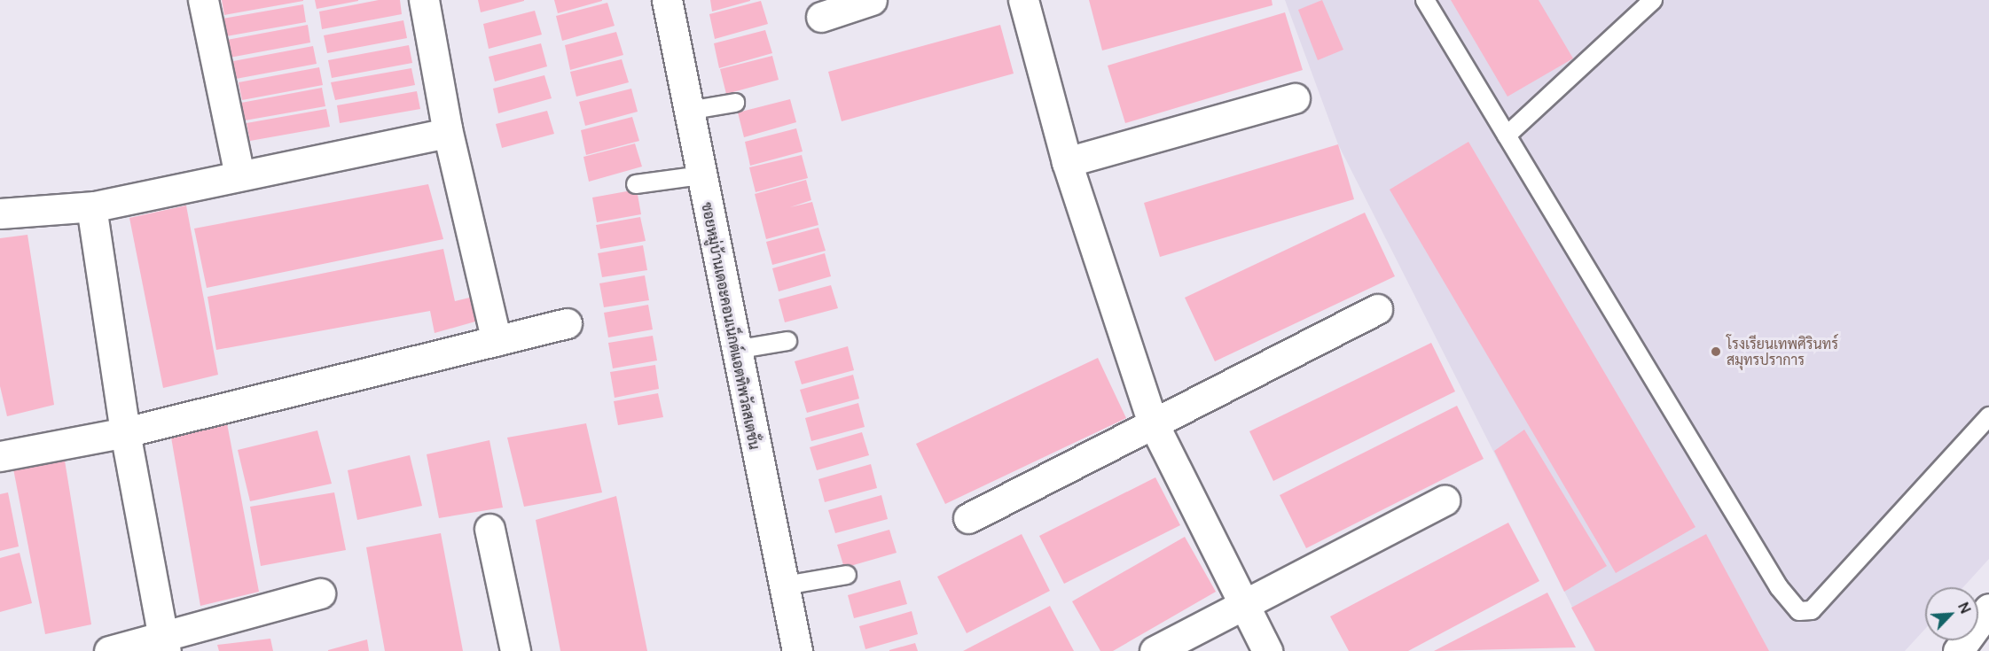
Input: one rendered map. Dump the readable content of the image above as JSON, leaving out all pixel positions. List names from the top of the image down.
{
  "streets": {
    "street": ["ซอยหมู่บ้านเดอะคอนเน็กต์แอตทิพวัลสเตชั่น"]
  },
  "places": ["โรงเรียนเทพศิรินทร์ สมุทรปราการ"],
  "north": "top right"
}
